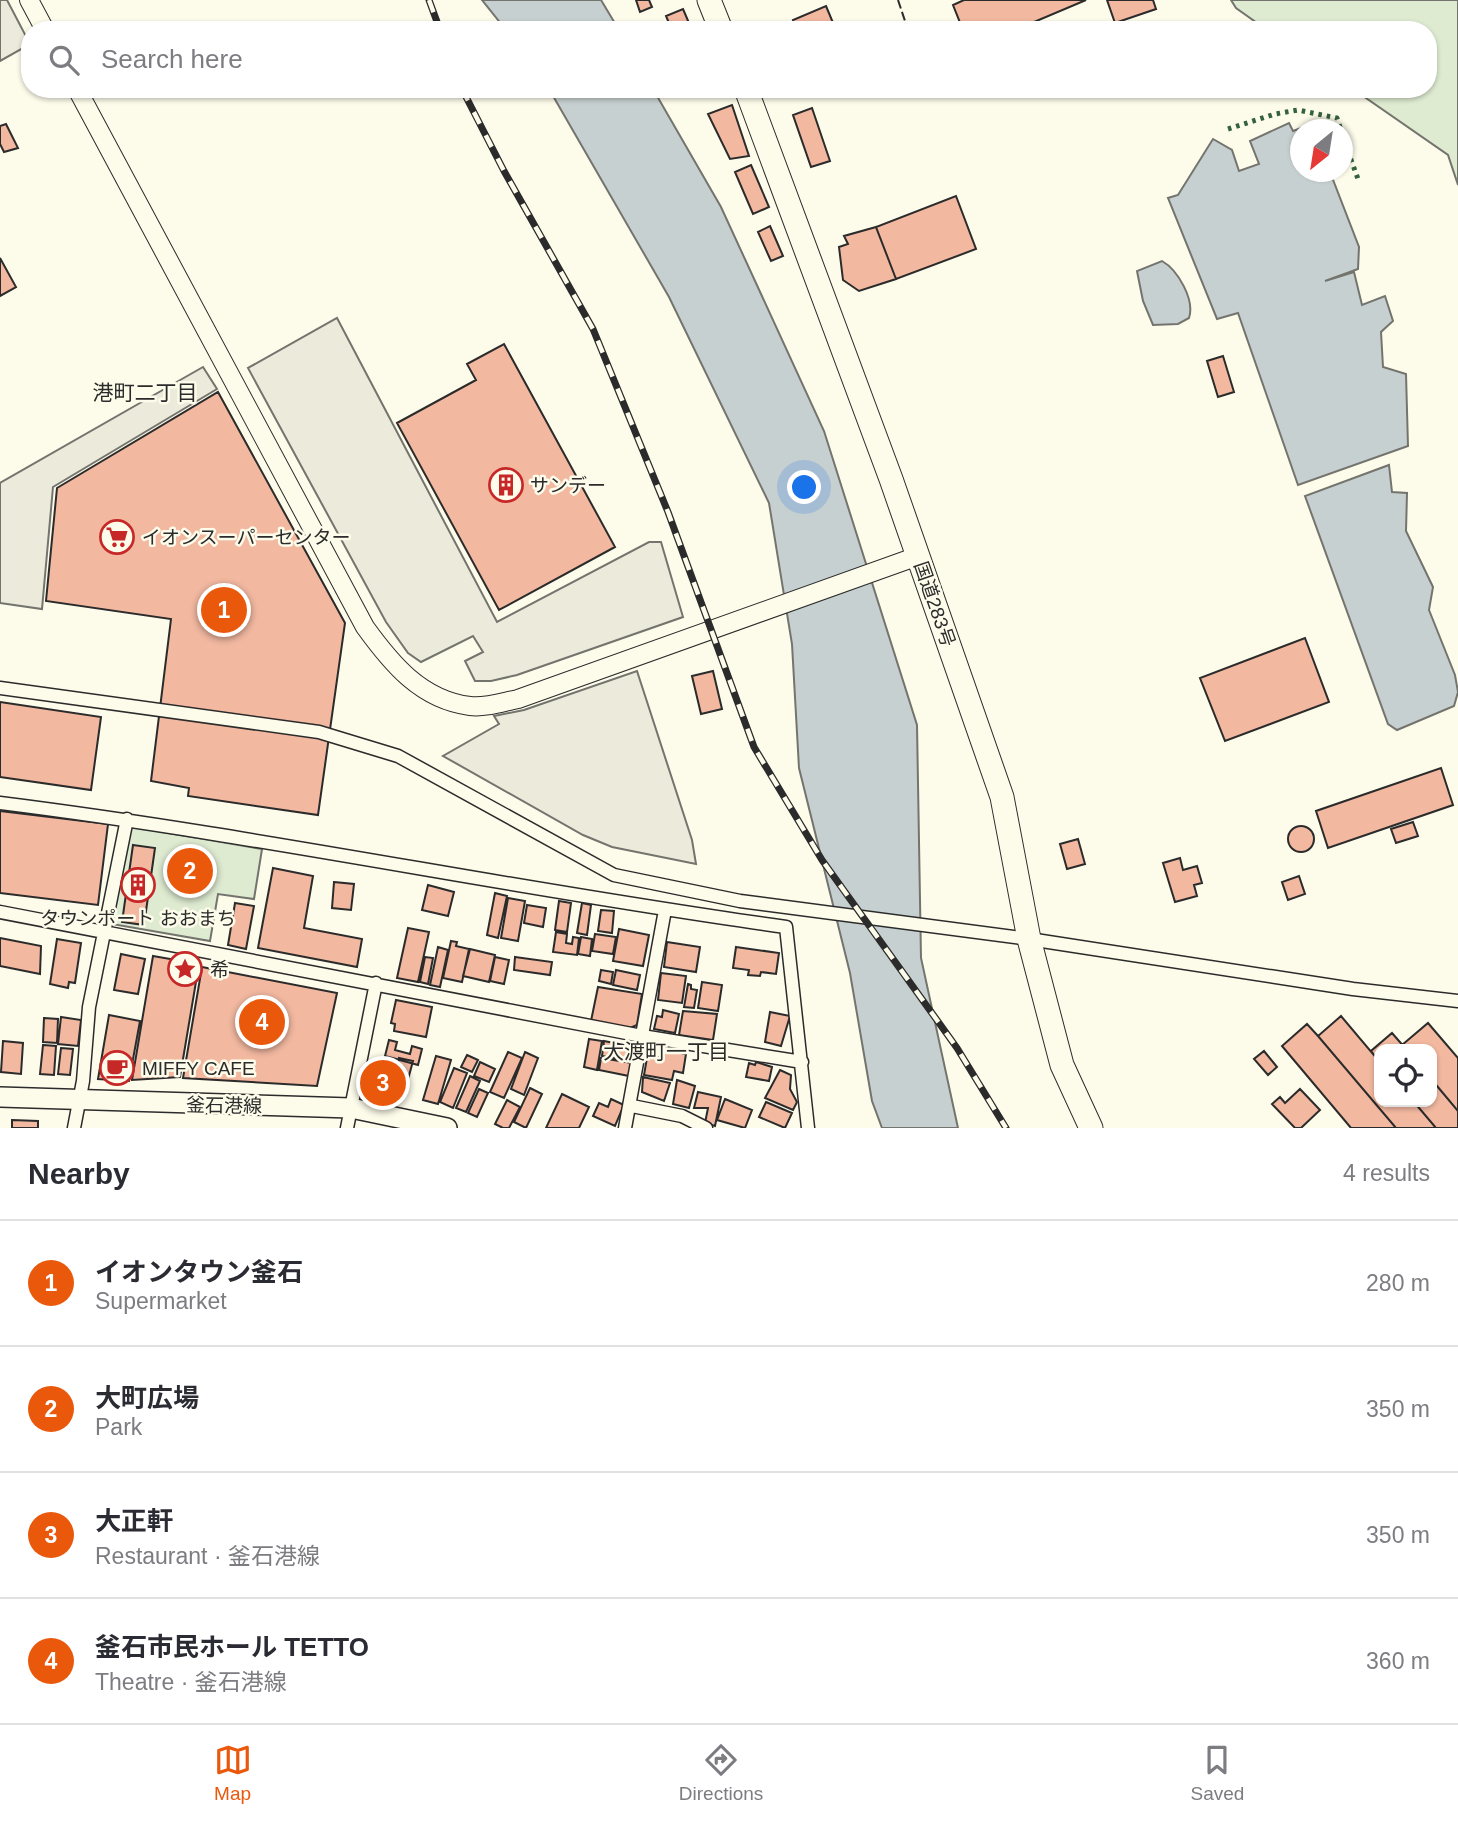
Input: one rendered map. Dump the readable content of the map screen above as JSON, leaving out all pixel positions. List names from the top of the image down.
{
  "streets": {
    "highway": ["国道283号"],
    "main road": ["釜石港線"]
  },
  "districts": ["港町二丁目", "大渡町一丁目"],
  "places": {
    "building": ["サンデー", "タウンポート おおまち"],
    "supermarket": ["イオンスーパーセンター"],
    "place": ["希"],
    "cafe": ["MIFFY CAFE"]
  },
  "north": "bottom left",
  "page": {
    "search": "Search here",
    "pins": [
      "1",
      "2",
      "4",
      "3"
    ],
    "heading": ["Nearby", "4 results"],
    "list": [
      {
        "mark": "1",
        "name": "イオンタウン釜石",
        "note": "Supermarket",
        "value": "280 m"
      },
      {
        "mark": "2",
        "name": "大町広場",
        "note": "Park",
        "value": "350 m"
      },
      {
        "mark": "3",
        "name": "大正軒",
        "note": "Restaurant · 釜石港線",
        "value": "350 m"
      },
      {
        "mark": "4",
        "name": "釜石市民ホール TETTO",
        "note": "Theatre · 釜石港線",
        "value": "360 m"
      }
    ],
    "nav": ["Map", "Directions", "Saved"]
  }
}
